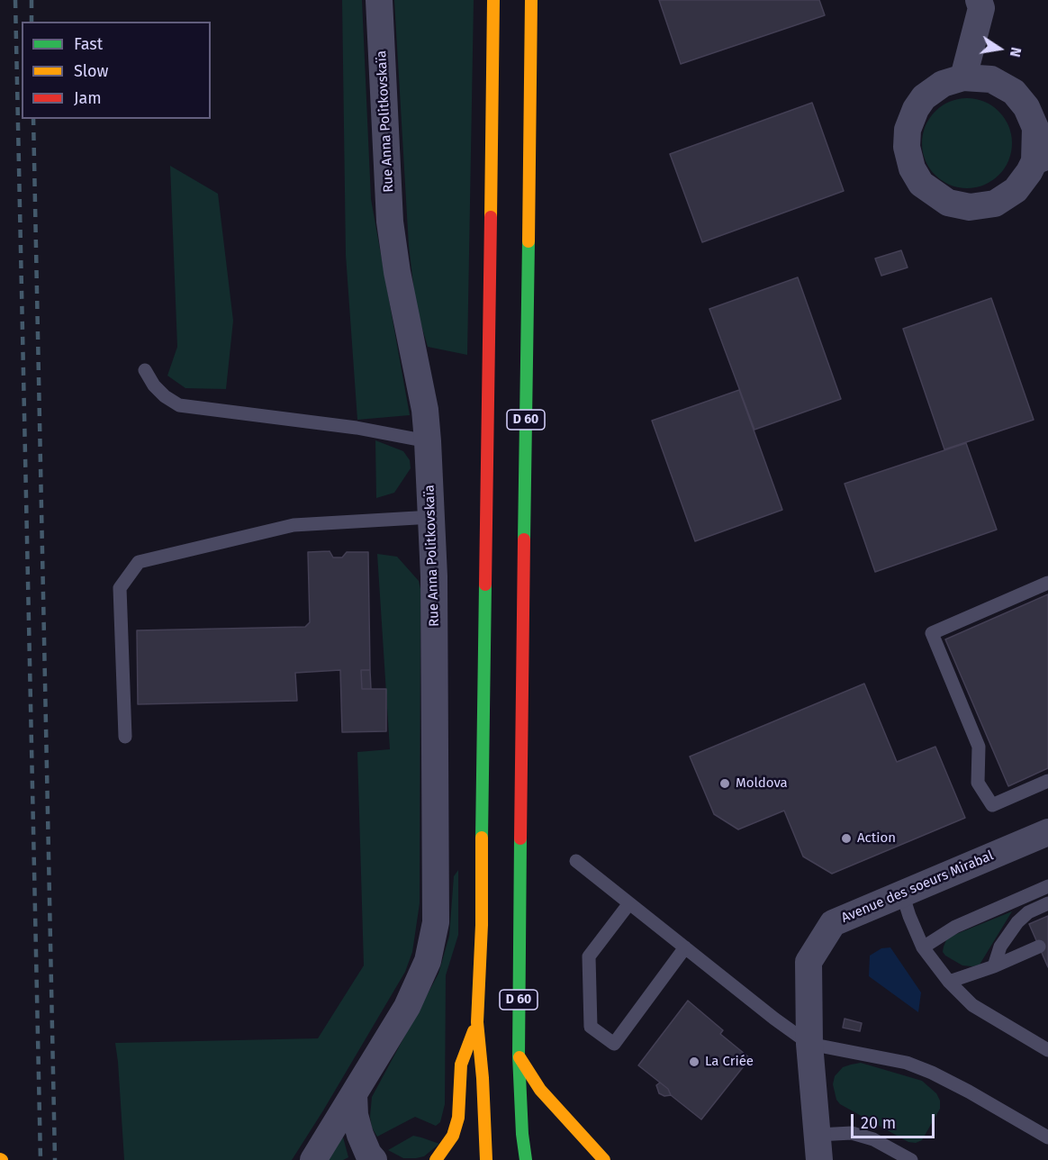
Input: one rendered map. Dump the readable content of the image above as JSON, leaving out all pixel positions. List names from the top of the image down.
{
  "streets": {
    "main road": ["D 60"],
    "street": ["Rue Anna Politkovskaïa", "Avenue des soeurs Mirabal"]
  },
  "places": ["Moldova", "Action", "La Criée"],
  "legend": ["Fast", "Slow", "Jam"],
  "scale_bar": "20 m",
  "north": "right"
}
